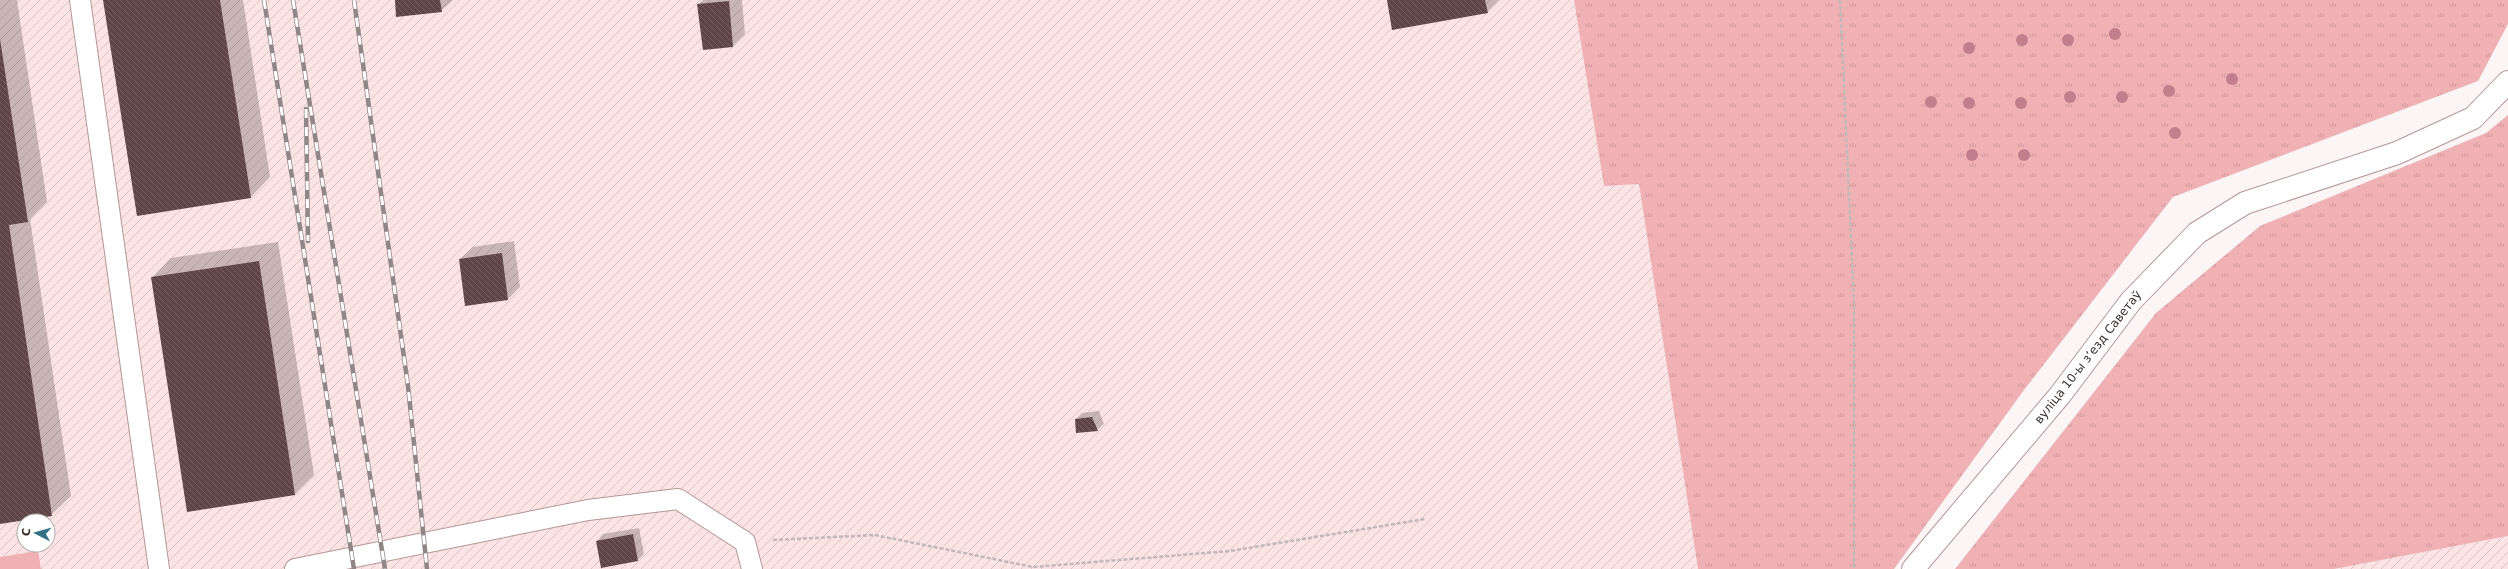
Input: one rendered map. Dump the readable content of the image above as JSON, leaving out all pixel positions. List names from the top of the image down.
{
  "streets": {
    "street": ["вуліца 10-ы зʼезд Саветаў"]
  },
  "north": "left"
}
